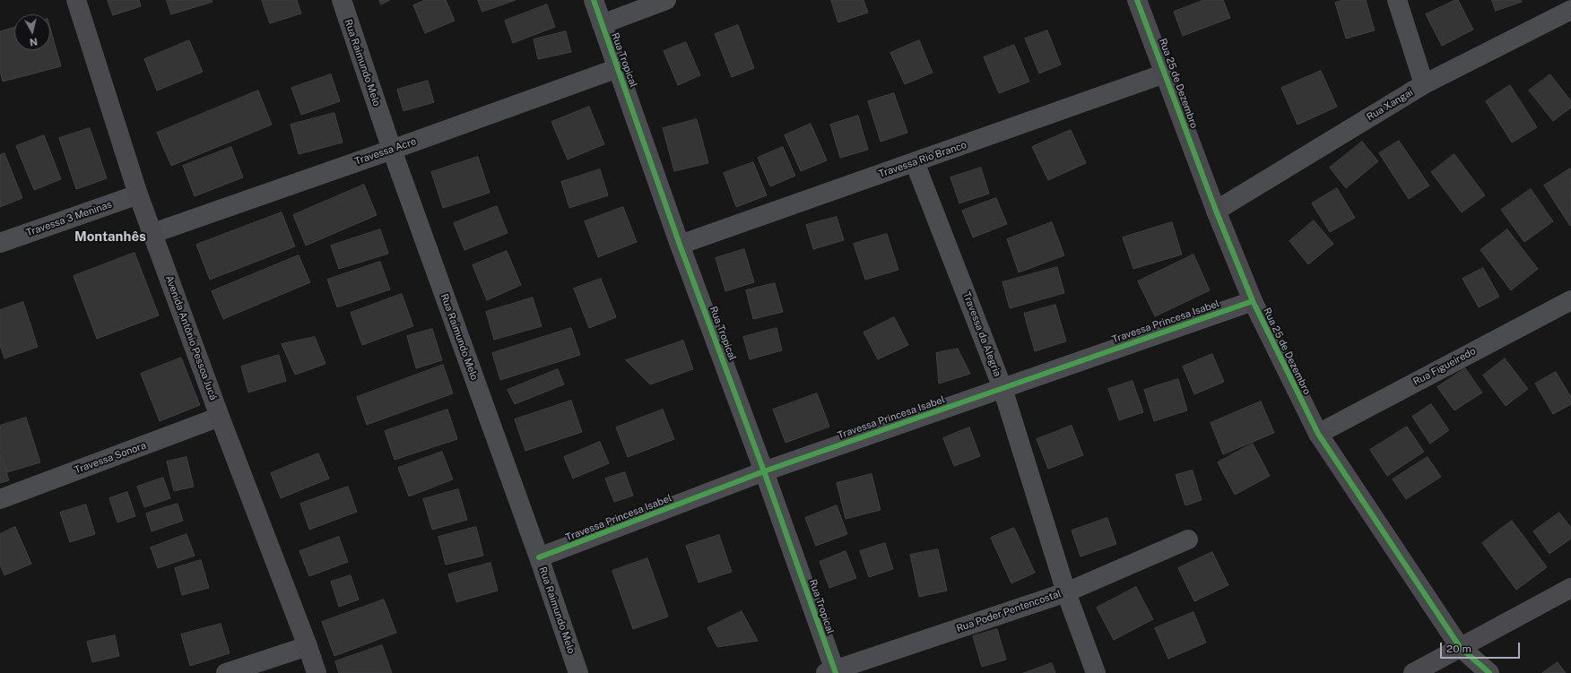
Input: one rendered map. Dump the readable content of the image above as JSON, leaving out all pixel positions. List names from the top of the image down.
{
  "streets": {
    "street": [
      "Rua Tropical",
      "Rua Raimundo Melo",
      "Rua 25 de Dezembro",
      "Rua Xangai",
      "Travessa Acre",
      "Travessa Rio Branco",
      "Travessa 3 Meninas",
      "Travessa Princesa Isabel",
      "Travessa da Alegria",
      "Avenida Antônio Pessoa Jucá",
      "Rua Figueiredo",
      "Travessa Sonora",
      "Rua Poder Pentencostal"
    ]
  },
  "crossings": [
    ["Rua Tropical", "Travessa Acre"],
    ["Rua Tropical", "Travessa Rio Branco"],
    ["Rua Tropical", "Travessa Princesa Isabel"],
    ["Rua Tropical", "Rua Poder Pentencostal"],
    ["Rua Raimundo Melo", "Travessa Acre"],
    ["Rua Raimundo Melo", "Travessa Princesa Isabel"],
    ["Rua 25 de Dezembro", "Rua Xangai"],
    ["Rua 25 de Dezembro", "Travessa Rio Branco"],
    ["Rua 25 de Dezembro", "Travessa Princesa Isabel"],
    ["Rua 25 de Dezembro", "Rua Figueiredo"],
    ["Travessa Acre", "Avenida Antônio Pessoa Jucá"],
    ["Travessa Rio Branco", "Travessa da Alegria"],
    ["Travessa 3 Meninas", "Avenida Antônio Pessoa Jucá"],
    ["Travessa Princesa Isabel", "Travessa da Alegria"],
    ["Travessa da Alegria", "Rua Poder Pentencostal"],
    ["Avenida Antônio Pessoa Jucá", "Travessa Sonora"]
  ],
  "districts": ["Montanhês"],
  "scale_bar": "20 m",
  "north": "bottom"
}
